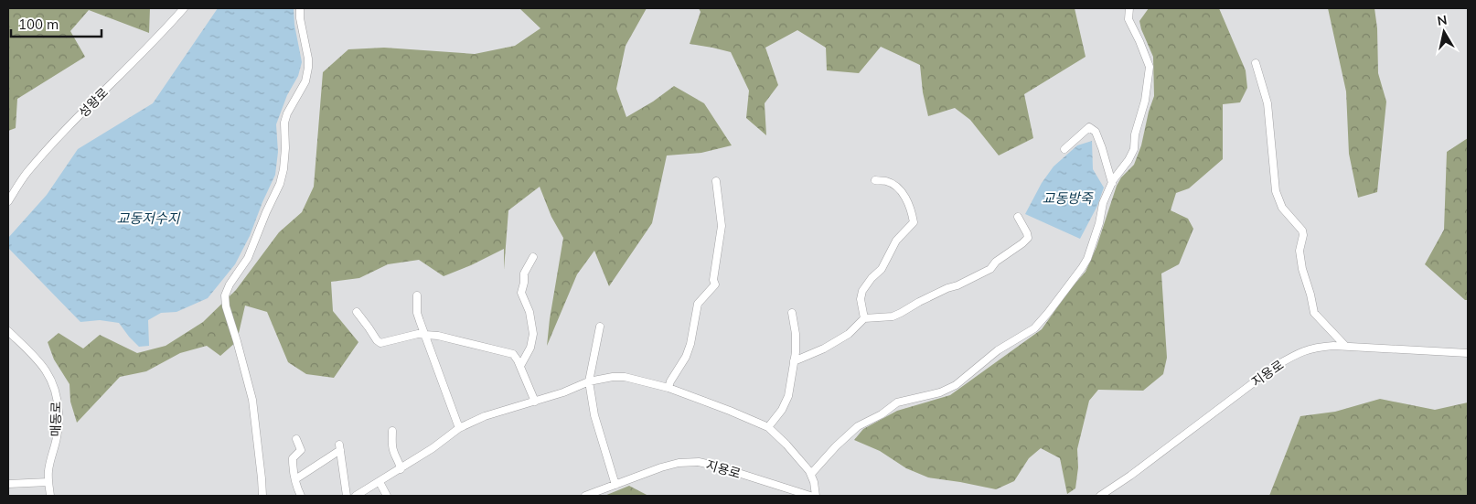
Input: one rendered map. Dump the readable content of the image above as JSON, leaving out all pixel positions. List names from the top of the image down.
{
  "streets": {
    "street": ["성왕로", "지용로", "매동로"]
  },
  "water": ["교동방죽", "교동저수지"],
  "scale_bar": "100 m",
  "north": "top"
}
